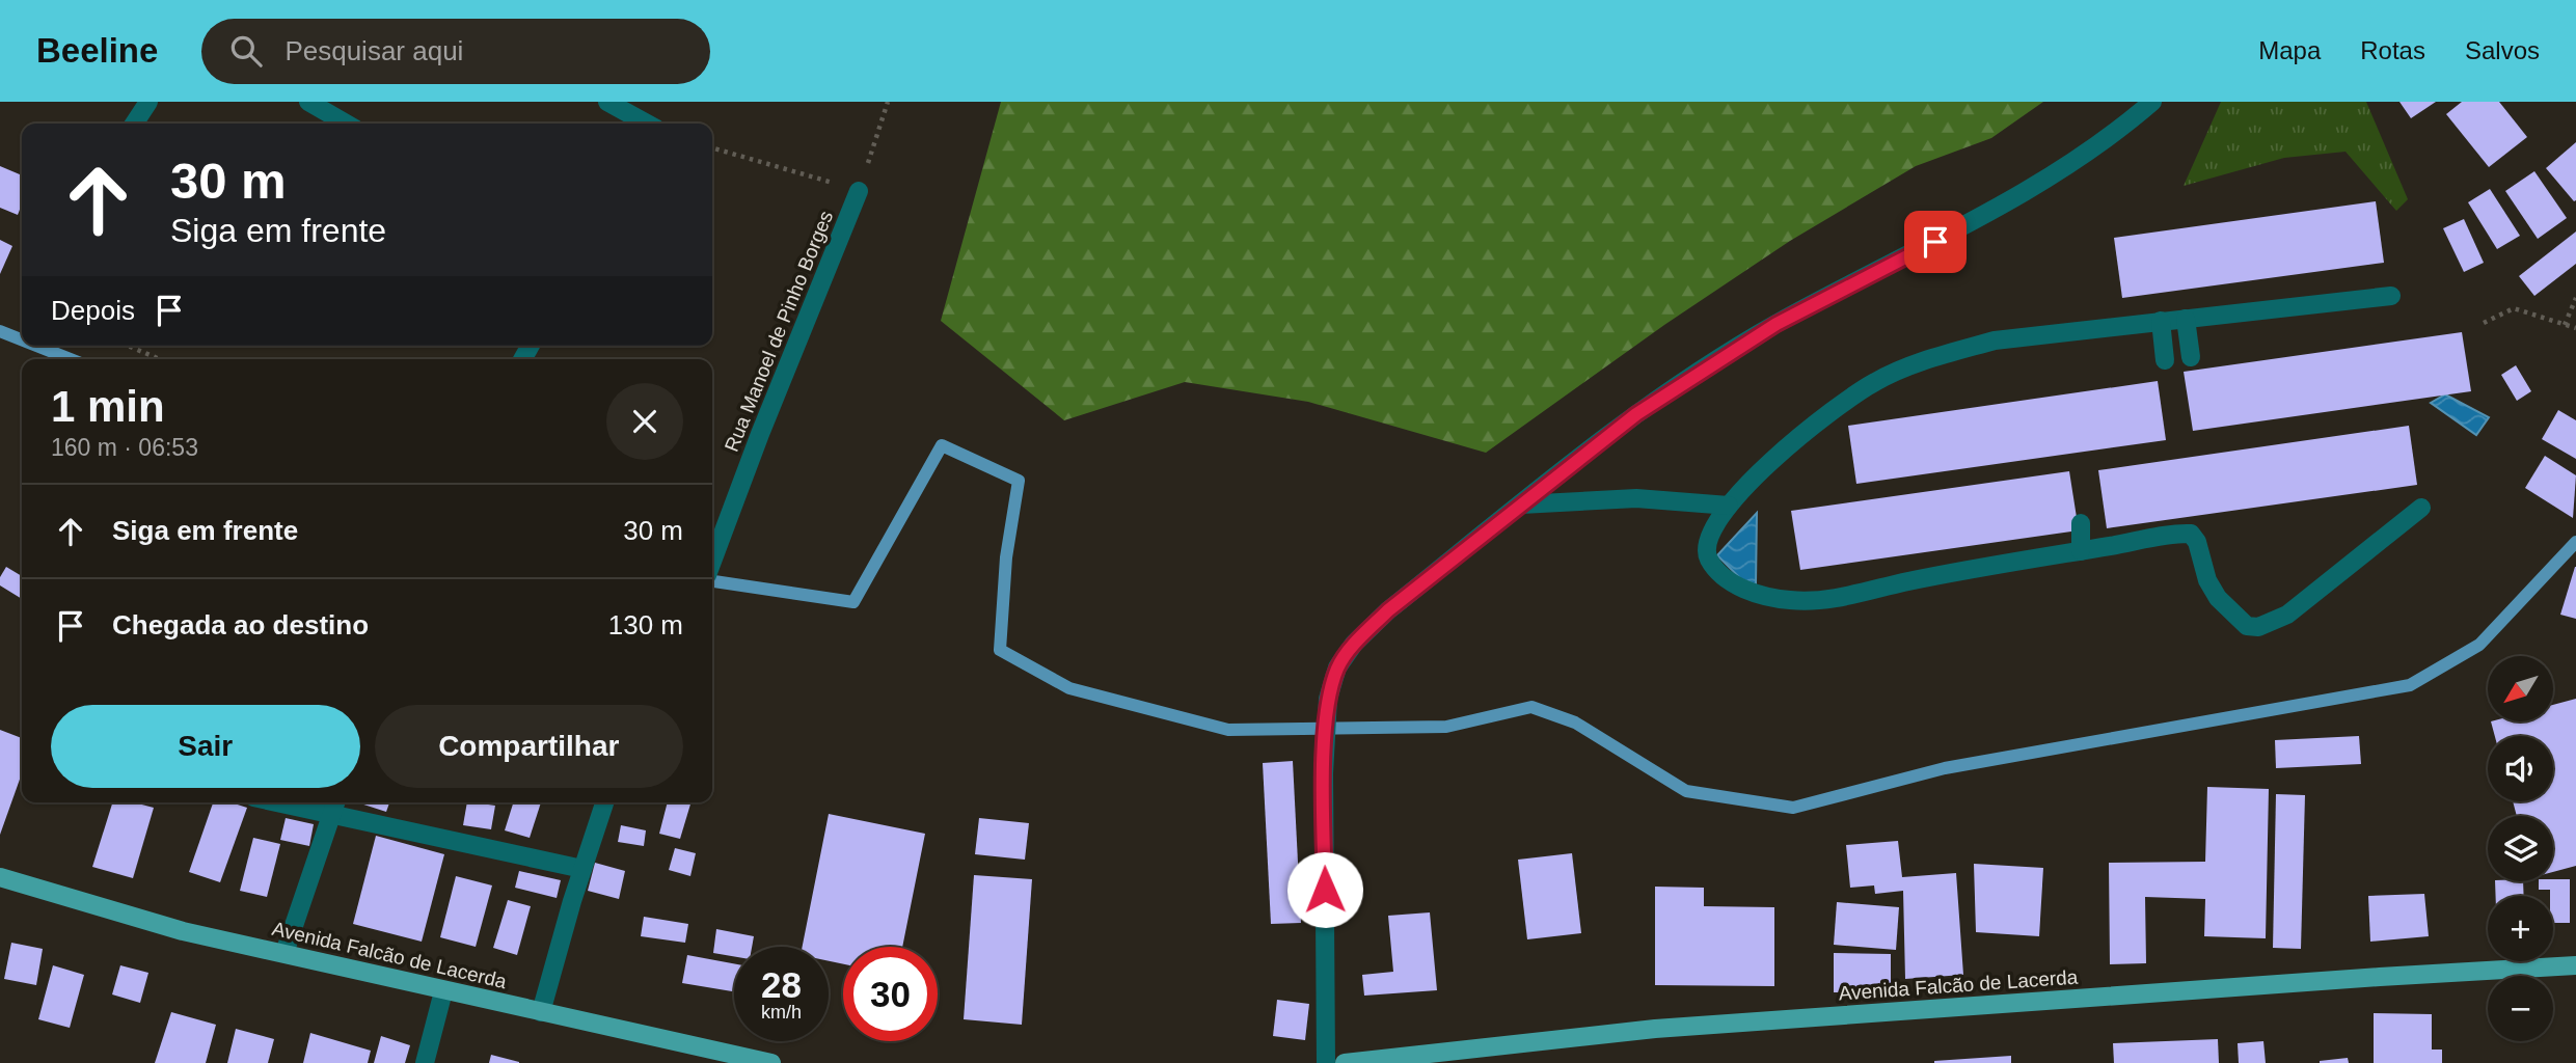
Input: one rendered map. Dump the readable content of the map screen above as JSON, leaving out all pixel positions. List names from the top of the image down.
{
  "streets": {
    "main road": ["Avenida Falcão de Lacerda"],
    "street": ["Rua Manoel de Pinho Borges"]
  },
  "north": "bottom left",
  "page": {
    "header": "Beeline",
    "search": "Pesquisar aqui",
    "nav": ["Mapa", "Rotas", "Salvos"],
    "turn": ["30 m", "Siga em frente"],
    "then": "Depois",
    "heading": ["1 min", "160 m · 06:53"],
    "list": [
      {
        "name": "Siga em frente",
        "value": "30 m"
      },
      {
        "name": "Chegada ao destino",
        "value": "130 m"
      }
    ],
    "map_buttons": ["+", "−"],
    "buttons": ["Sair", "Compartilhar"],
    "speed": "28 km/h",
    "limit": "30"
  }
}
